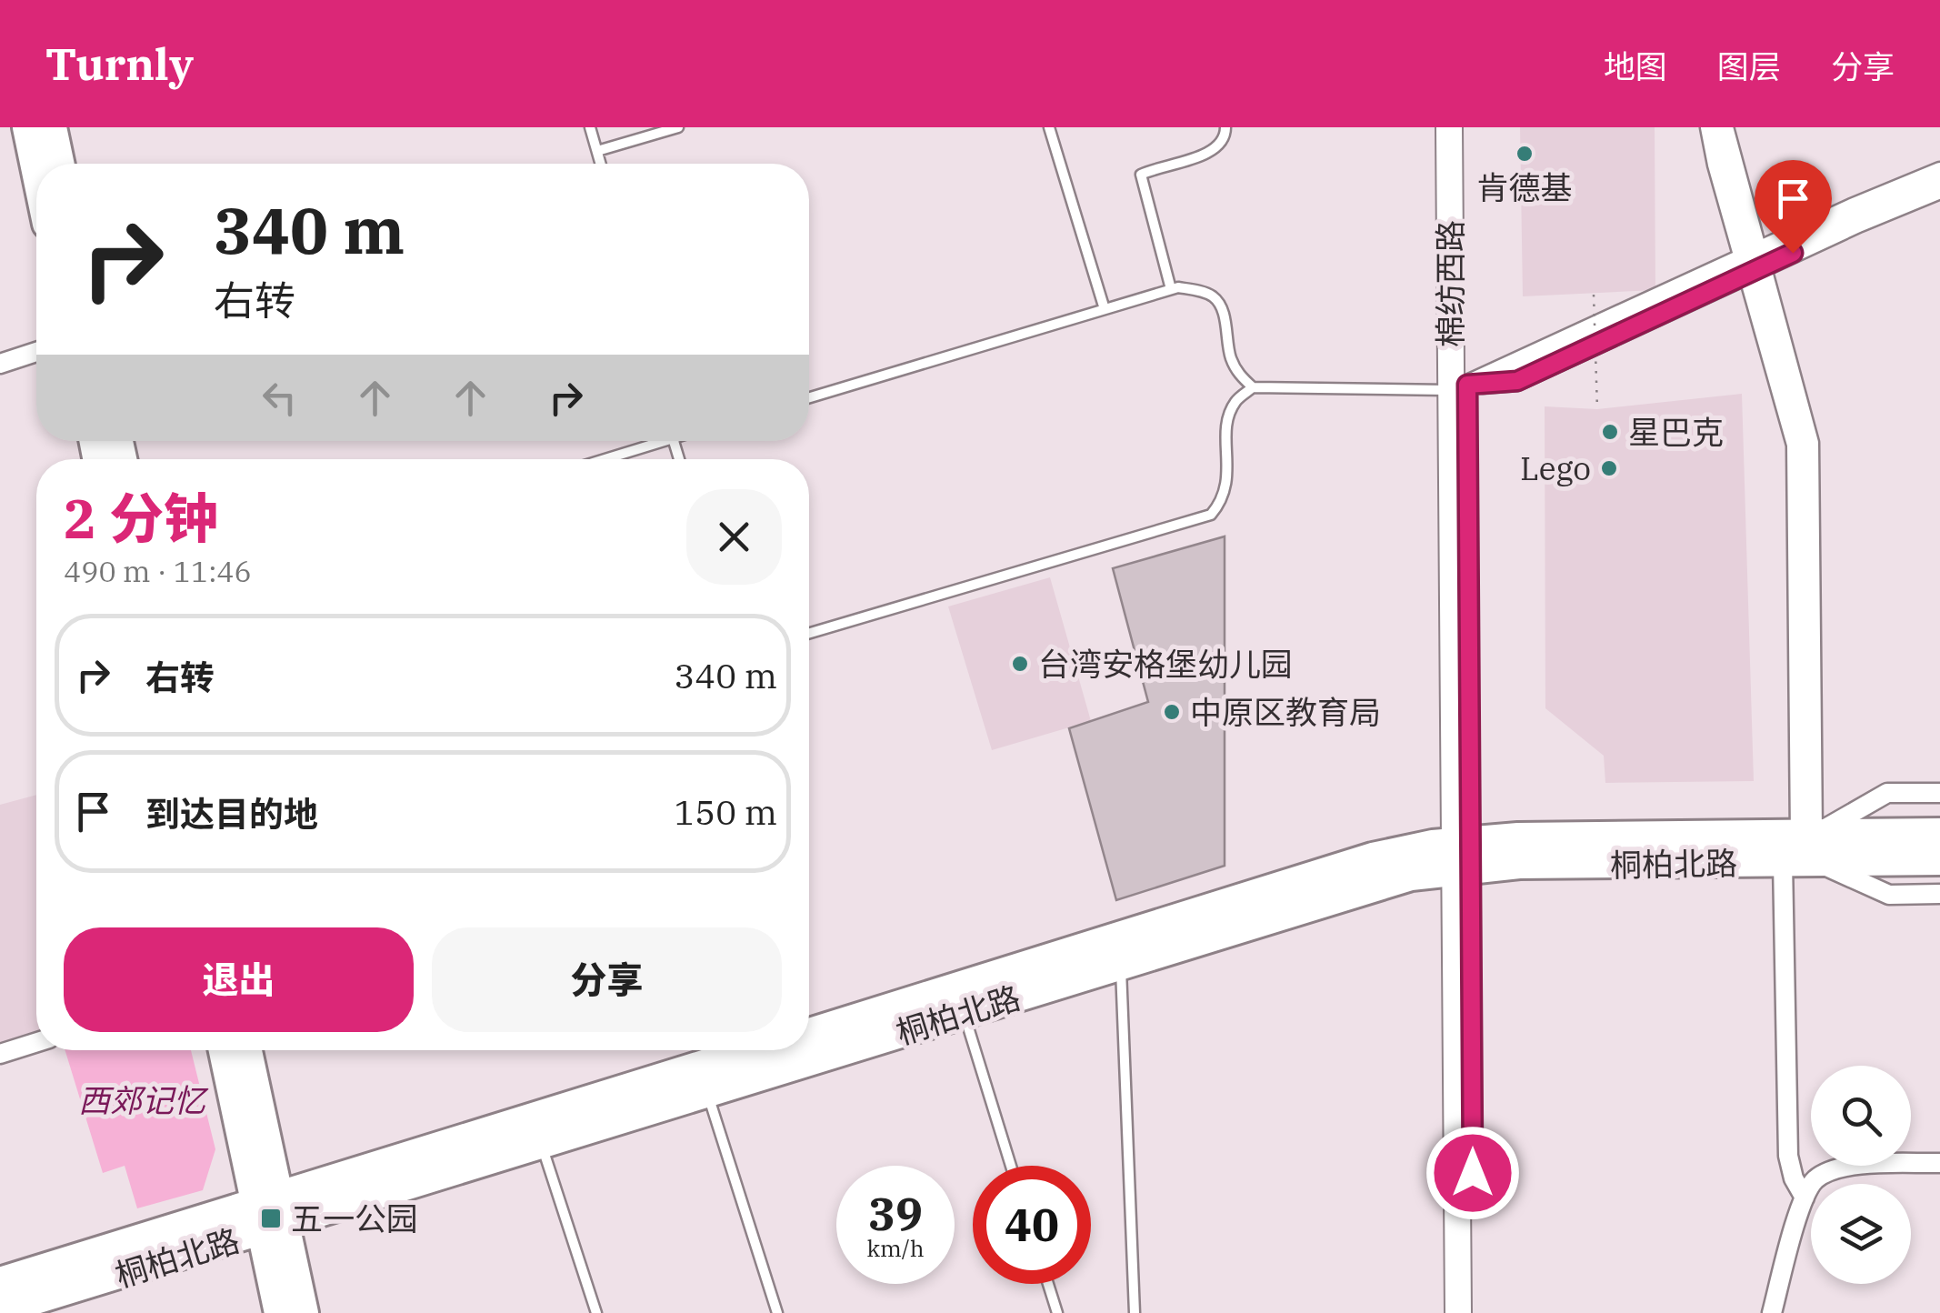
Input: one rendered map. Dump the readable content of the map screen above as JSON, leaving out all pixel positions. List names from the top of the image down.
{
  "streets": {
    "main road": ["桐柏北路"],
    "street": ["棉纺西路"]
  },
  "crossings": [
    ["棉纺西路", "桐柏北路"]
  ],
  "parks": ["西郊记忆"],
  "places": {
    "other": [
      "肯德基",
      "星巴克",
      "Lego",
      "台湾安格堡幼儿园",
      "中原区教育局"
    ],
    "transit": ["五一公园"]
  },
  "page": {
    "header": "Turnly",
    "nav": ["地图", "图层", "分享"],
    "turn": ["340 m", "右转"],
    "heading": ["2 分钟", "490 m · 11:46"],
    "list": [
      {
        "name": "右转",
        "value": "340 m"
      },
      {
        "name": "到达目的地",
        "value": "150 m"
      }
    ],
    "buttons": ["退出", "分享"],
    "speed": "39 km/h",
    "limit": "40"
  }
}
